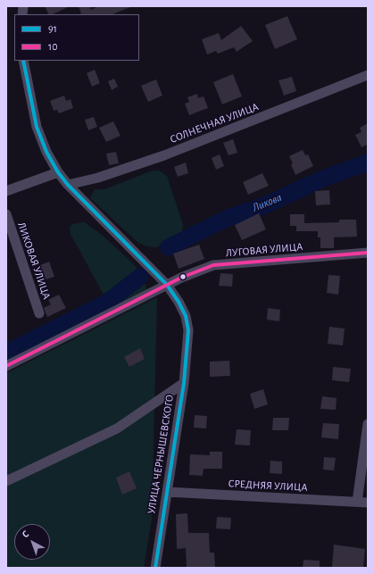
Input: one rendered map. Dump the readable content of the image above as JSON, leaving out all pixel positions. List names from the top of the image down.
{
  "streets": {
    "street": [
      "СОЛНЕЧНАЯ УЛИЦА",
      "ЛУГОВАЯ УЛИЦА",
      "ЛИКОВАЯ УЛИЦА",
      "УЛИЦА ЧЕРНЫШЕВСКОГО",
      "СРЕДНЯЯ УЛИЦА"
    ]
  },
  "crossings": [
    ["СОЛНЕЧНАЯ УЛИЦА", "УЛИЦА ЧЕРНЫШЕВСКОГО"],
    ["ЛУГОВАЯ УЛИЦА", "УЛИЦА ЧЕРНЫШЕВСКОГО"],
    ["УЛИЦА ЧЕРНЫШЕВСКОГО", "СРЕДНЯЯ УЛИЦА"]
  ],
  "water": ["Ликова"],
  "lines": ["transit line 91", "transit line 10"],
  "legend": ["91", "10"],
  "north": "top left"
}
